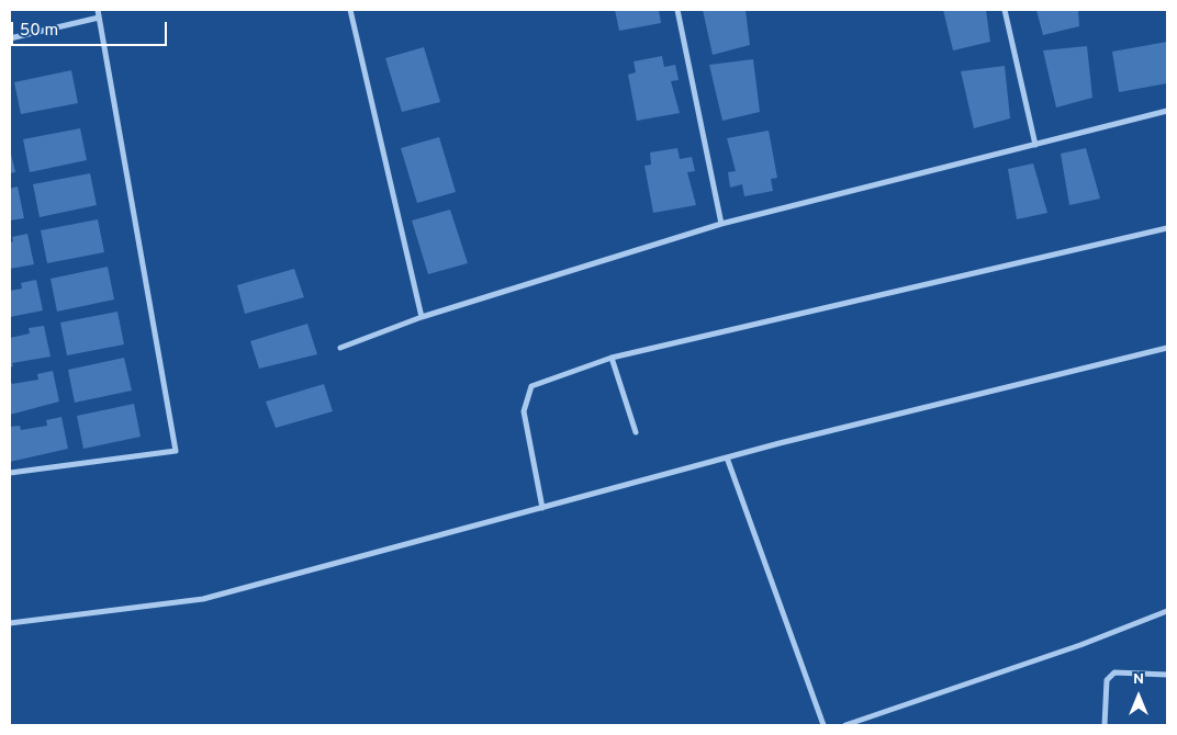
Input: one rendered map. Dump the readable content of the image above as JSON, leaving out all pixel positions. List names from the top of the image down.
{
  "scale_bar": "50 m",
  "north": "top"
}
